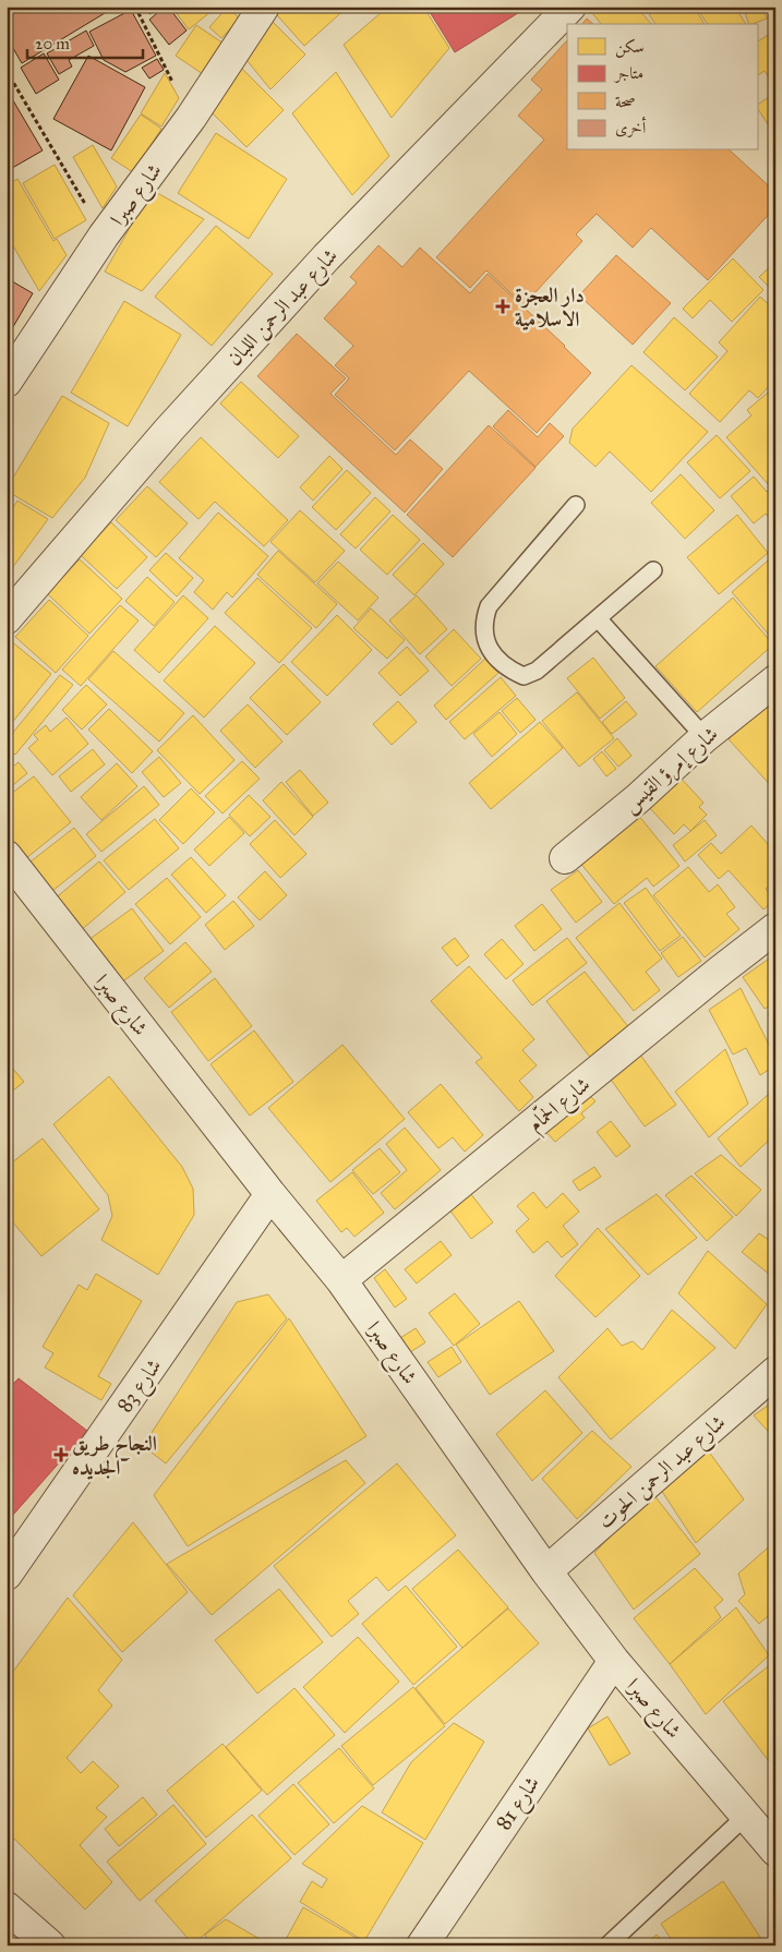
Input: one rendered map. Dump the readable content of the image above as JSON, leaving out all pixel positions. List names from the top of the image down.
{
  "streets": {
    "street": [
      "شارع صبرا",
      "شارع عبد الرحمن اللبان",
      "شارع إمرؤ القيس",
      "شارع الحمّام",
      "شارع 83",
      "شارع عبد الرحمن الحوت",
      "شارع 81"
    ]
  },
  "crossings": [
    ["شارع صبرا", "شارع الحمّام"],
    ["شارع صبرا", "شارع 83"],
    ["شارع صبرا", "شارع عبد الرحمن الحوت"],
    ["شارع صبرا", "شارع 81"]
  ],
  "places": {
    "health": ["دار العجزة الاسلامية", "النجاح طريق الجديده"]
  },
  "legend": [
    "سكن",
    "متاجر",
    "صحة",
    "أخرى"
  ],
  "scale_bar": "20 m"
}
